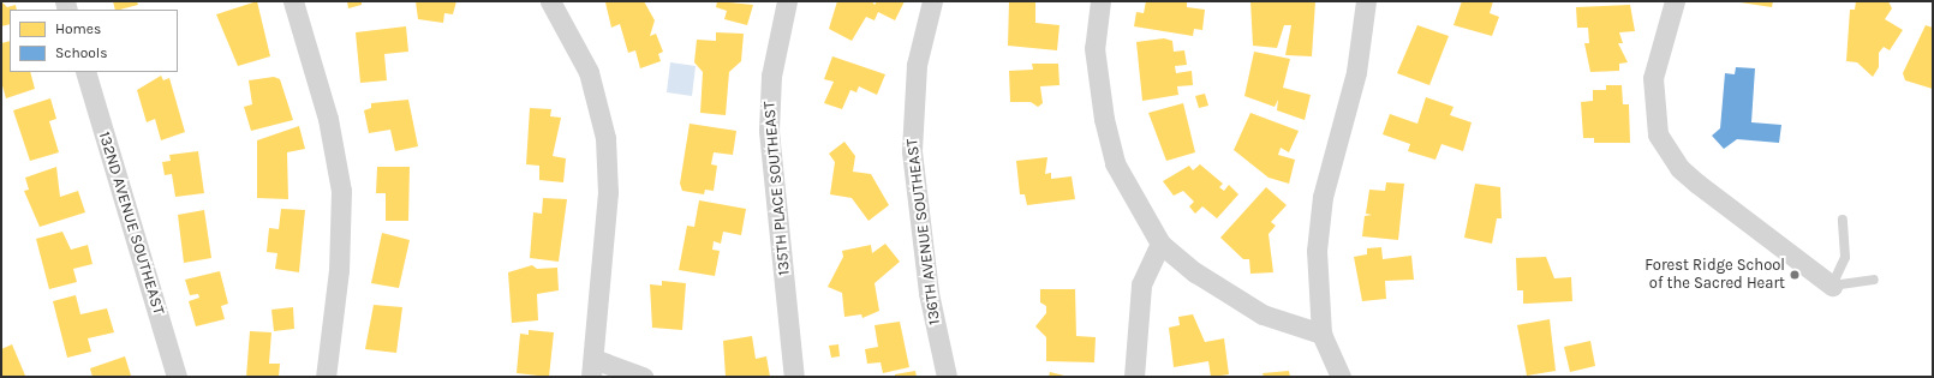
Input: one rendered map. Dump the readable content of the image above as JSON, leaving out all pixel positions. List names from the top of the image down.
{
  "streets": {
    "street": ["135TH PLACE SOUTHEAST", "132ND AVENUE SOUTHEAST", "136TH AVENUE SOUTHEAST"]
  },
  "places": ["Forest Ridge School of the Sacred Heart"],
  "legend": ["Homes", "Schools"]
}
